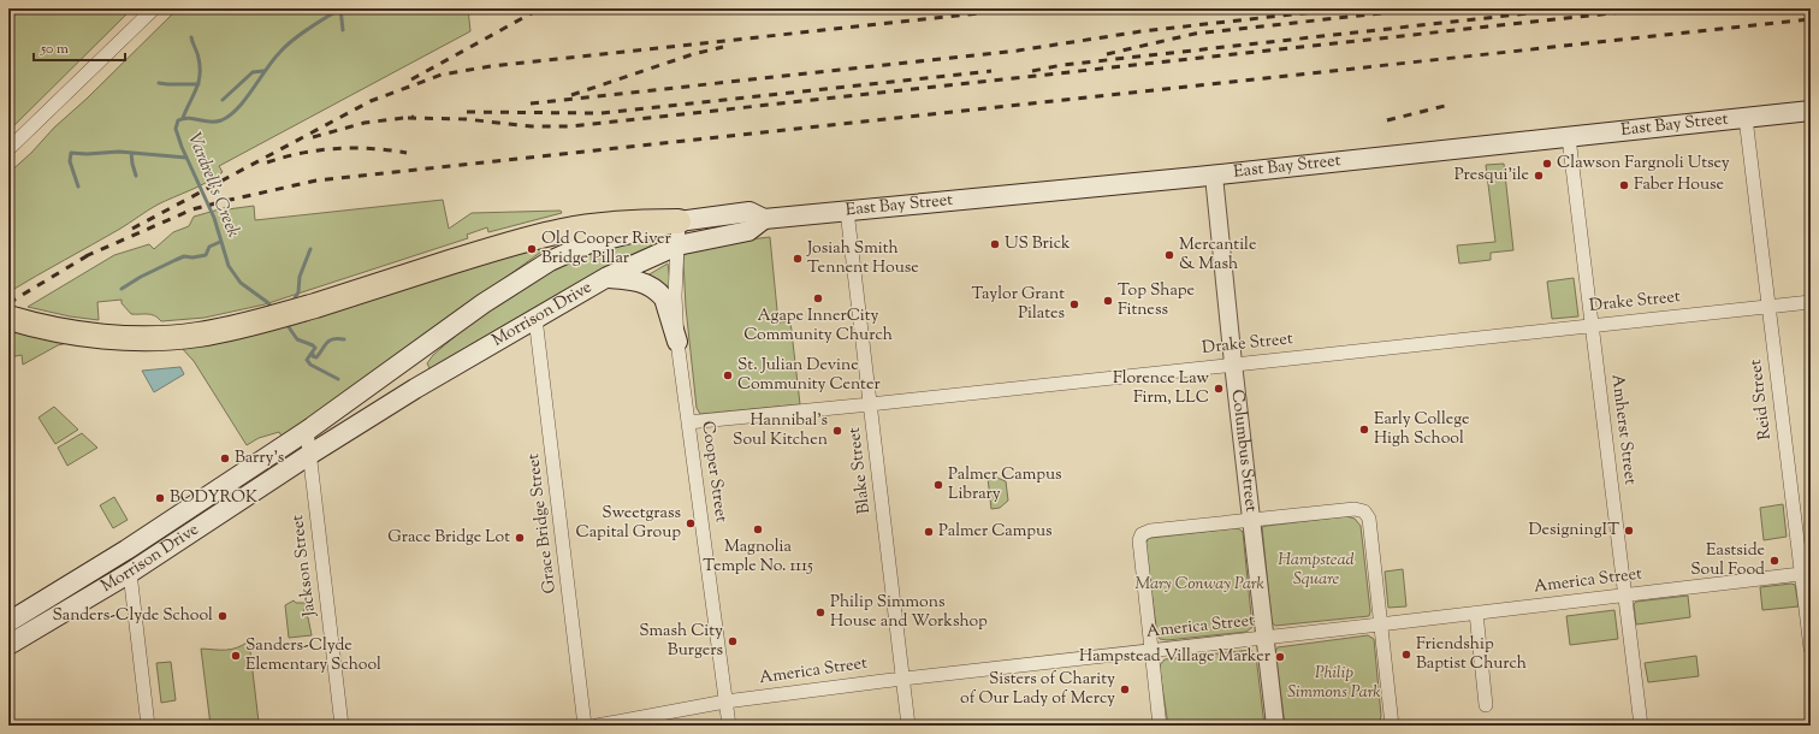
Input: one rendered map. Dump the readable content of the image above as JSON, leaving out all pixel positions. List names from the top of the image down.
{
  "streets": {
    "main road": ["East Bay Street", "Morrison Drive"],
    "street": [
      "Drake Street",
      "Reid Street",
      "Amherst Street",
      "Columbus Street",
      "Blake Street",
      "Cooper Street",
      "Grace Bridge Street",
      "Jackson Street",
      "America Street"
    ]
  },
  "crossings": [
    ["East Bay Street", "Morrison Drive"],
    ["East Bay Street", "Reid Street"],
    ["East Bay Street", "Amherst Street"],
    ["East Bay Street", "Columbus Street"],
    ["East Bay Street", "Blake Street"],
    ["Drake Street", "Reid Street"],
    ["Drake Street", "Amherst Street"],
    ["Drake Street", "Columbus Street"],
    ["Drake Street", "Blake Street"],
    ["Drake Street", "Cooper Street"],
    ["Morrison Drive", "Cooper Street"],
    ["Morrison Drive", "Grace Bridge Street"],
    ["Morrison Drive", "Jackson Street"],
    ["Reid Street", "America Street"],
    ["Amherst Street", "America Street"],
    ["Columbus Street", "America Street"],
    ["Blake Street", "America Street"],
    ["Cooper Street", "America Street"]
  ],
  "water": ["Vardrell's Creek"],
  "parks": ["Hampstead Square", "Mary Conway Park", "Philip Simmons Park"],
  "places": [
    "Clawson Fargnoli Utsey",
    "Presqui'ile",
    "Faber House",
    "US Brick",
    "Old Cooper River Bridge Pillar",
    "Mercantile & Mash",
    "Josiah Smith Tennent House",
    "Agape InnerCity Community Church",
    "Top Shape Fitness",
    "Taylor Grant Pilates",
    "St. Julian Devine Community Center",
    "Florence Law Firm, LLC",
    "Early College High School",
    "Hannibal's Soul Kitchen",
    "Barry's",
    "Palmer Campus Library",
    "BODYROK",
    "Sweetgrass Capital Group",
    "Magnolia Temple No. 1115",
    "DesigningIT",
    "Palmer Campus",
    "Grace Bridge Lot",
    "Eastside Soul Food",
    "Philip Simmons House and Workshop",
    "Sanders-Clyde School",
    "Smash City Burgers",
    "Friendship Baptist Church",
    "Sanders-Clyde Elementary School",
    "Hampstead Village Marker",
    "Sisters of Charity of Our Lady of Mercy"
  ],
  "scale_bar": "50 m"
}
